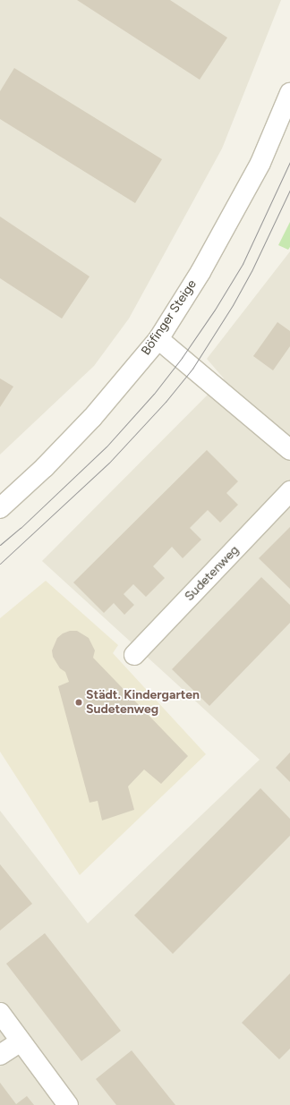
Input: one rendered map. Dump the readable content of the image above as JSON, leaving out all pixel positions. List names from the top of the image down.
{
  "streets": {
    "street": ["Böfinger Steige", "Sudetenweg"]
  },
  "places": ["Städt. Kindergarten Sudetenweg"]
}
